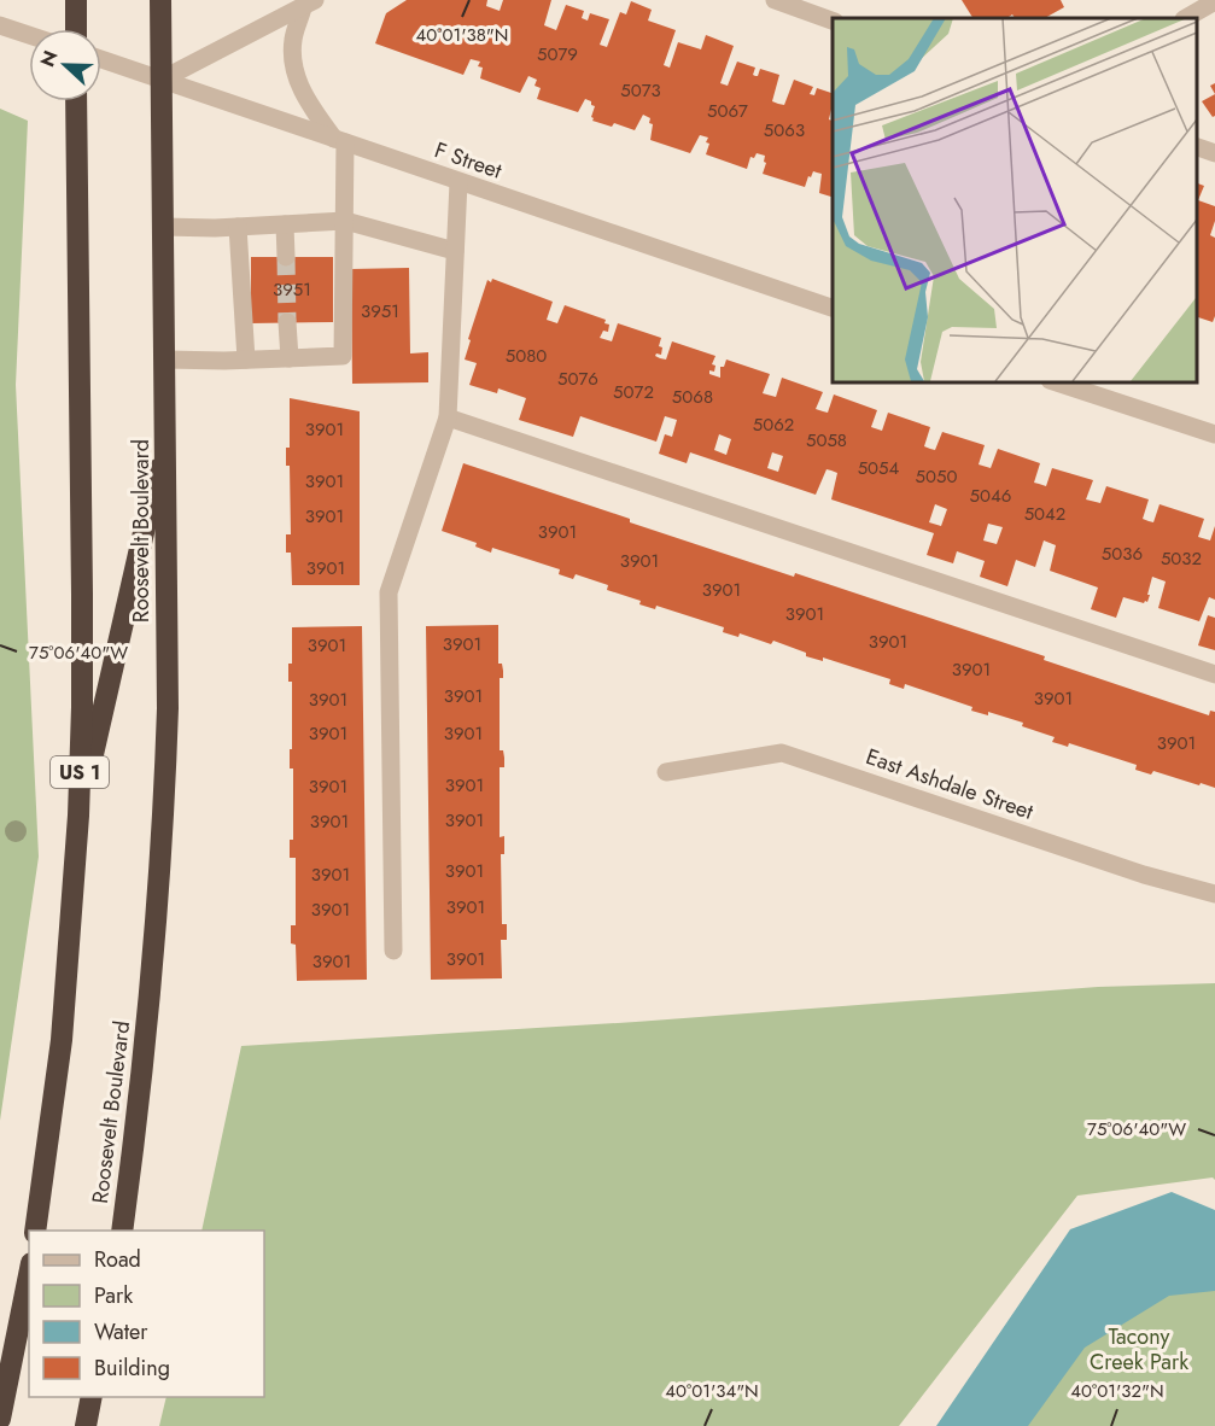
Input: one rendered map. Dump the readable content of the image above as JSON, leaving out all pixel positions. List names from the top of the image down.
{
  "streets": {
    "highway": ["Roosevelt Boulevard", "US 1"],
    "street": ["F Street", "East Ashdale Street"]
  },
  "crossings": [
    ["F Street", "Roosevelt Boulevard"]
  ],
  "parks": ["Tacony Creek Park"],
  "house_numbers": [
    "5079",
    "5073",
    "5067",
    "5063",
    "3951",
    "3951",
    "5080",
    "5076",
    "5072",
    "5068",
    "5062",
    "3901",
    "5058",
    "5054",
    "5050",
    "3901",
    "5046",
    "5042",
    "3901",
    "3901",
    "5036",
    "5032",
    "3901",
    "3901",
    "3901",
    "3901",
    "3901",
    "3901",
    "3901",
    "3901",
    "3901",
    "3901",
    "3901",
    "3901",
    "3901",
    "3901",
    "3901",
    "3901",
    "3901",
    "3901",
    "3901",
    "3901",
    "3901",
    "3901",
    "3901",
    "3901"
  ],
  "legend": [
    "Road",
    "Park",
    "Water",
    "Building"
  ],
  "north": "left",
  "coordinates": [
    "40°01'38\"N",
    "75°06'40\"W",
    "40°01'34\"N",
    "40°01'32\"N"
  ]
}
